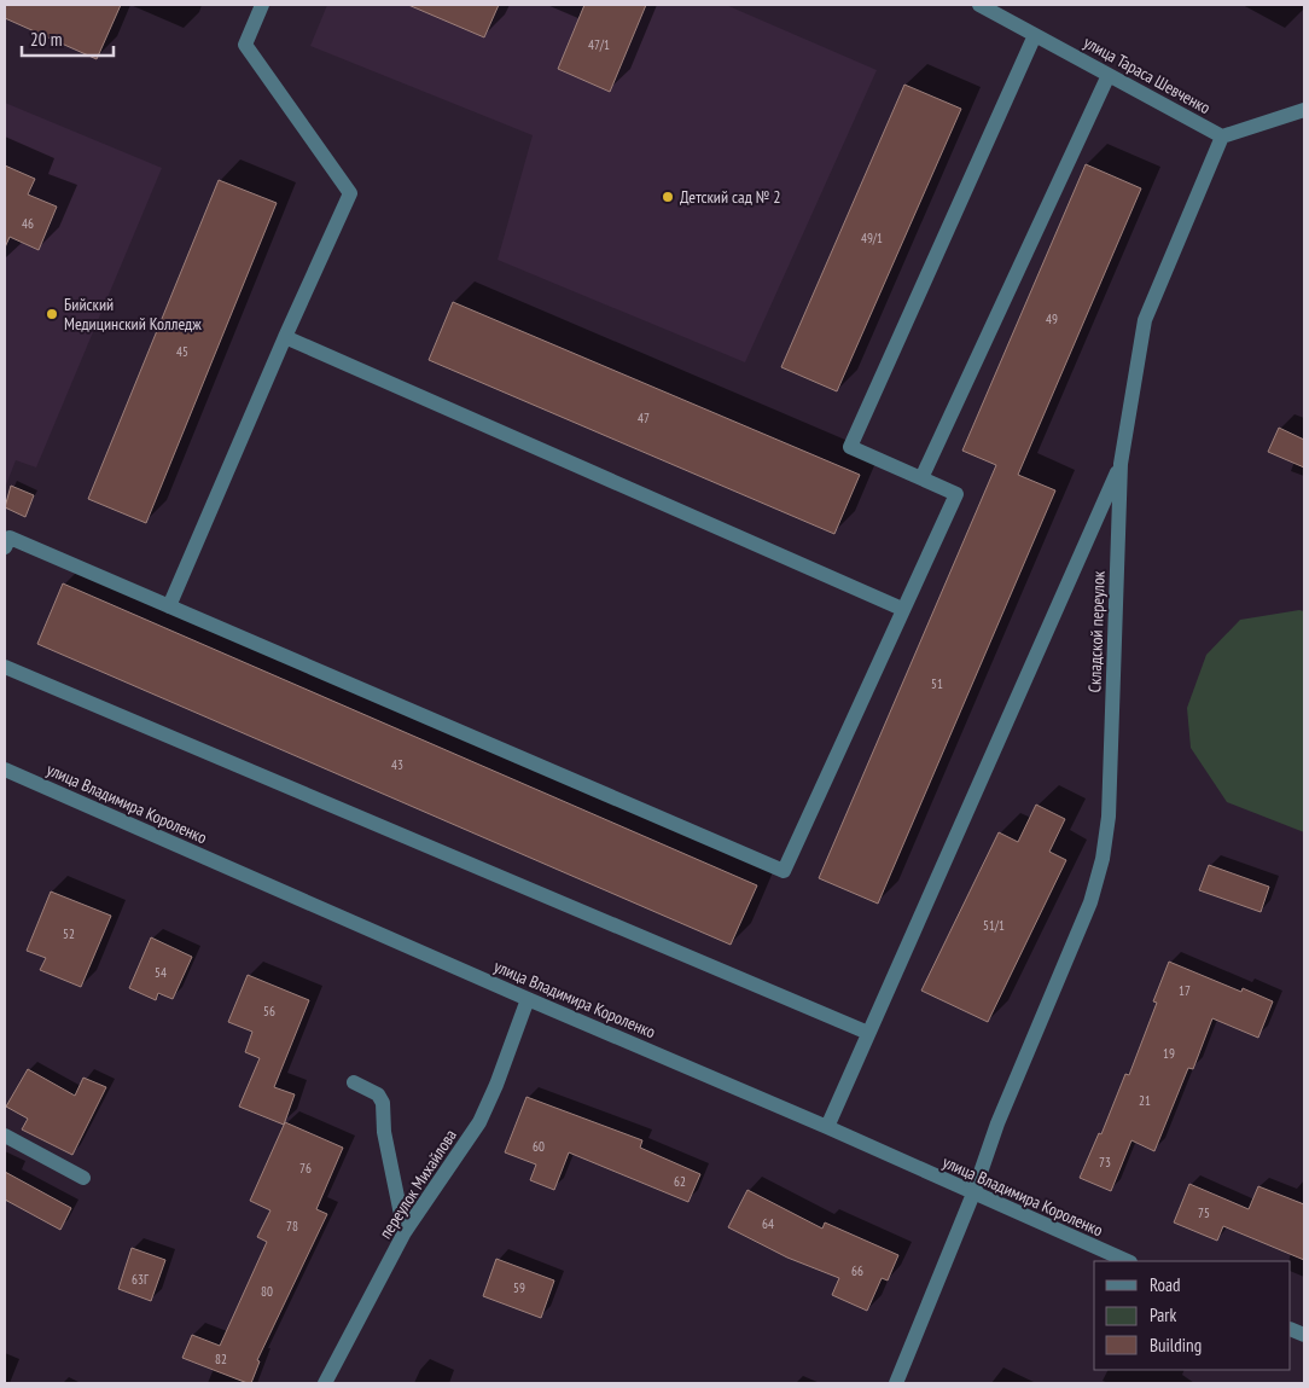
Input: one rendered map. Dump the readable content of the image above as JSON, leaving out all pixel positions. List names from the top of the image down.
{
  "streets": {
    "street": [
      "улица Тараса Шевченко",
      "Складской переулок",
      "улица Владимира Короленко",
      "переулок Михайлова"
    ]
  },
  "crossings": [
    ["улица Тараса Шевченко", "Складской переулок"],
    ["Складской переулок", "улица Владимира Короленко"],
    ["улица Владимира Короленко", "переулок Михайлова"]
  ],
  "places": ["Детский сад № 2", "Бийский Медицинский Колледж"],
  "house_numbers": [
    "47/1",
    "46",
    "49/1",
    "49",
    "45",
    "47",
    "51",
    "43",
    "51/1",
    "52",
    "54",
    "17",
    "56",
    "19",
    "21",
    "60",
    "73",
    "76",
    "62",
    "75",
    "64",
    "78",
    "66",
    "63Г",
    "59",
    "80",
    "82"
  ],
  "legend": ["Road", "Park", "Building"],
  "scale_bar": "20 m"
}
